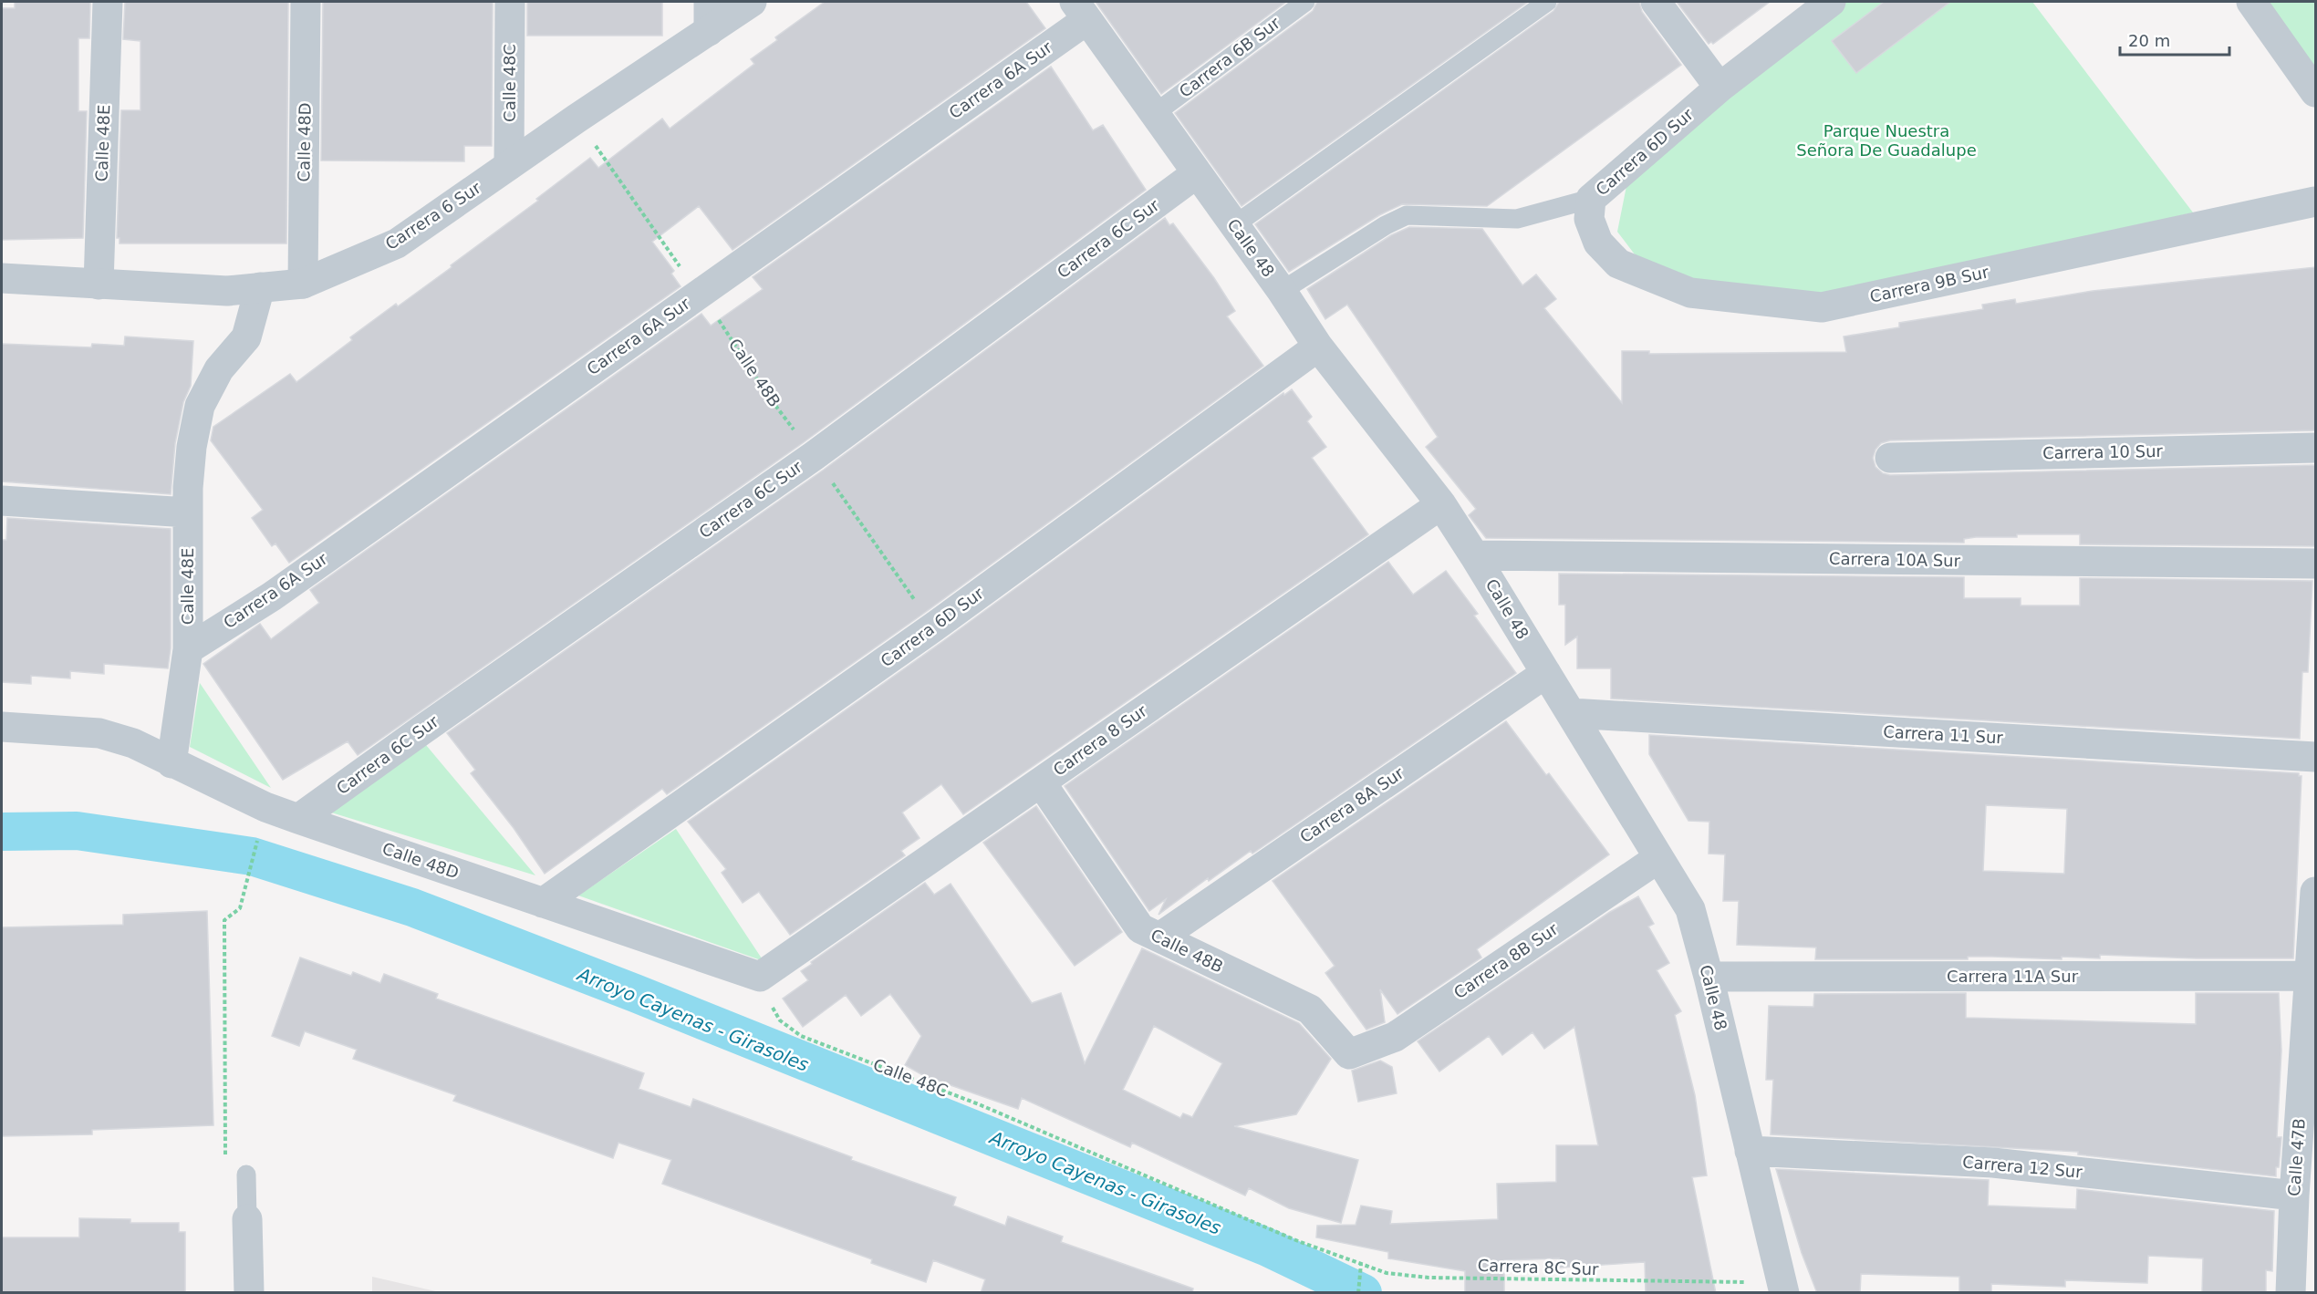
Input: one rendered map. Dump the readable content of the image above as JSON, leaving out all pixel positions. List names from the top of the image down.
{
  "streets": {
    "street": [
      "Carrera 6A Sur",
      "Calle 48C",
      "Calle 48D",
      "Calle 48E",
      "Carrera 6D Sur",
      "Carrera 6 Sur",
      "Carrera 6C Sur",
      "Calle 48",
      "Carrera 9B Sur",
      "Calle 48B",
      "Carrera 10 Sur",
      "Carrera 10A Sur",
      "Carrera 11 Sur",
      "Carrera 8 Sur",
      "Carrera 8A Sur",
      "Carrera 8B Sur",
      "Carrera 11A Sur",
      "Calle 47B",
      "Carrera 12 Sur"
    ],
    "lane": ["Carrera 6B Sur"],
    "path": ["Carrera 8C Sur"]
  },
  "crossings": [
    ["Carrera 6B Sur", "Calle 48"],
    ["Carrera 6A Sur", "Calle 48E"],
    ["Carrera 6A Sur", "Calle 48"],
    ["Carrera 6A Sur", "Calle 48B"],
    ["Calle 48C", "Carrera 6 Sur"],
    ["Calle 48C", "Carrera 8 Sur"],
    ["Calle 48C", "Carrera 8C Sur"],
    ["Calle 48D", "Carrera 6D Sur"],
    ["Calle 48D", "Carrera 6 Sur"],
    ["Calle 48D", "Carrera 6C Sur"],
    ["Calle 48E", "Carrera 6 Sur"],
    ["Carrera 6D Sur", "Calle 48"],
    ["Carrera 6D Sur", "Carrera 9B Sur"],
    ["Carrera 6D Sur", "Calle 48B"],
    ["Carrera 6 Sur", "Calle 48B"],
    ["Carrera 6C Sur", "Calle 48"],
    ["Carrera 6C Sur", "Calle 48B"],
    ["Calle 48", "Carrera 10A Sur"],
    ["Calle 48", "Carrera 11 Sur"],
    ["Calle 48", "Carrera 8 Sur"],
    ["Calle 48", "Carrera 8A Sur"],
    ["Calle 48", "Carrera 8B Sur"],
    ["Calle 48", "Carrera 11A Sur"],
    ["Calle 48", "Carrera 12 Sur"],
    ["Calle 48", "Carrera 8C Sur"],
    ["Calle 48B", "Carrera 8 Sur"],
    ["Calle 48B", "Carrera 8A Sur"],
    ["Calle 48B", "Carrera 8B Sur"],
    ["Carrera 11A Sur", "Calle 47B"],
    ["Calle 47B", "Carrera 12 Sur"]
  ],
  "water": ["Arroyo Cayenas - Girasoles"],
  "parks": ["Parque Nuestra Señora De Guadalupe"],
  "scale_bar": "20 m"
}
